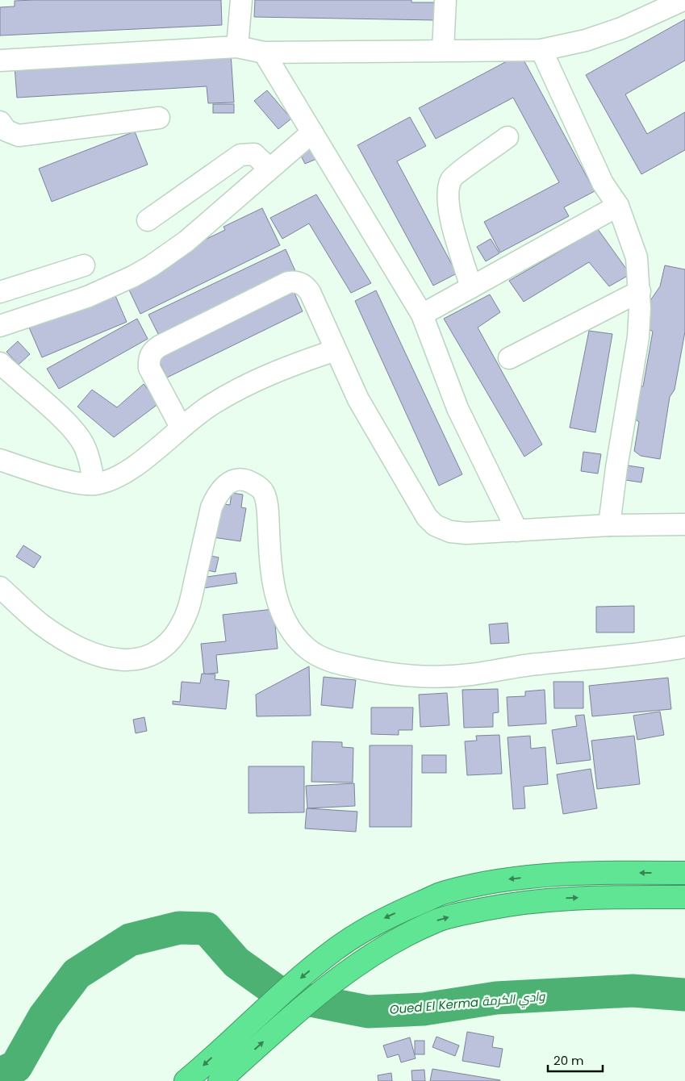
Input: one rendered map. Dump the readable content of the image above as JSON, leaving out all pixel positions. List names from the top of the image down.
{
  "water": ["Oued El Kerma وادي الكرمة"],
  "scale_bar": "20 m"
}
